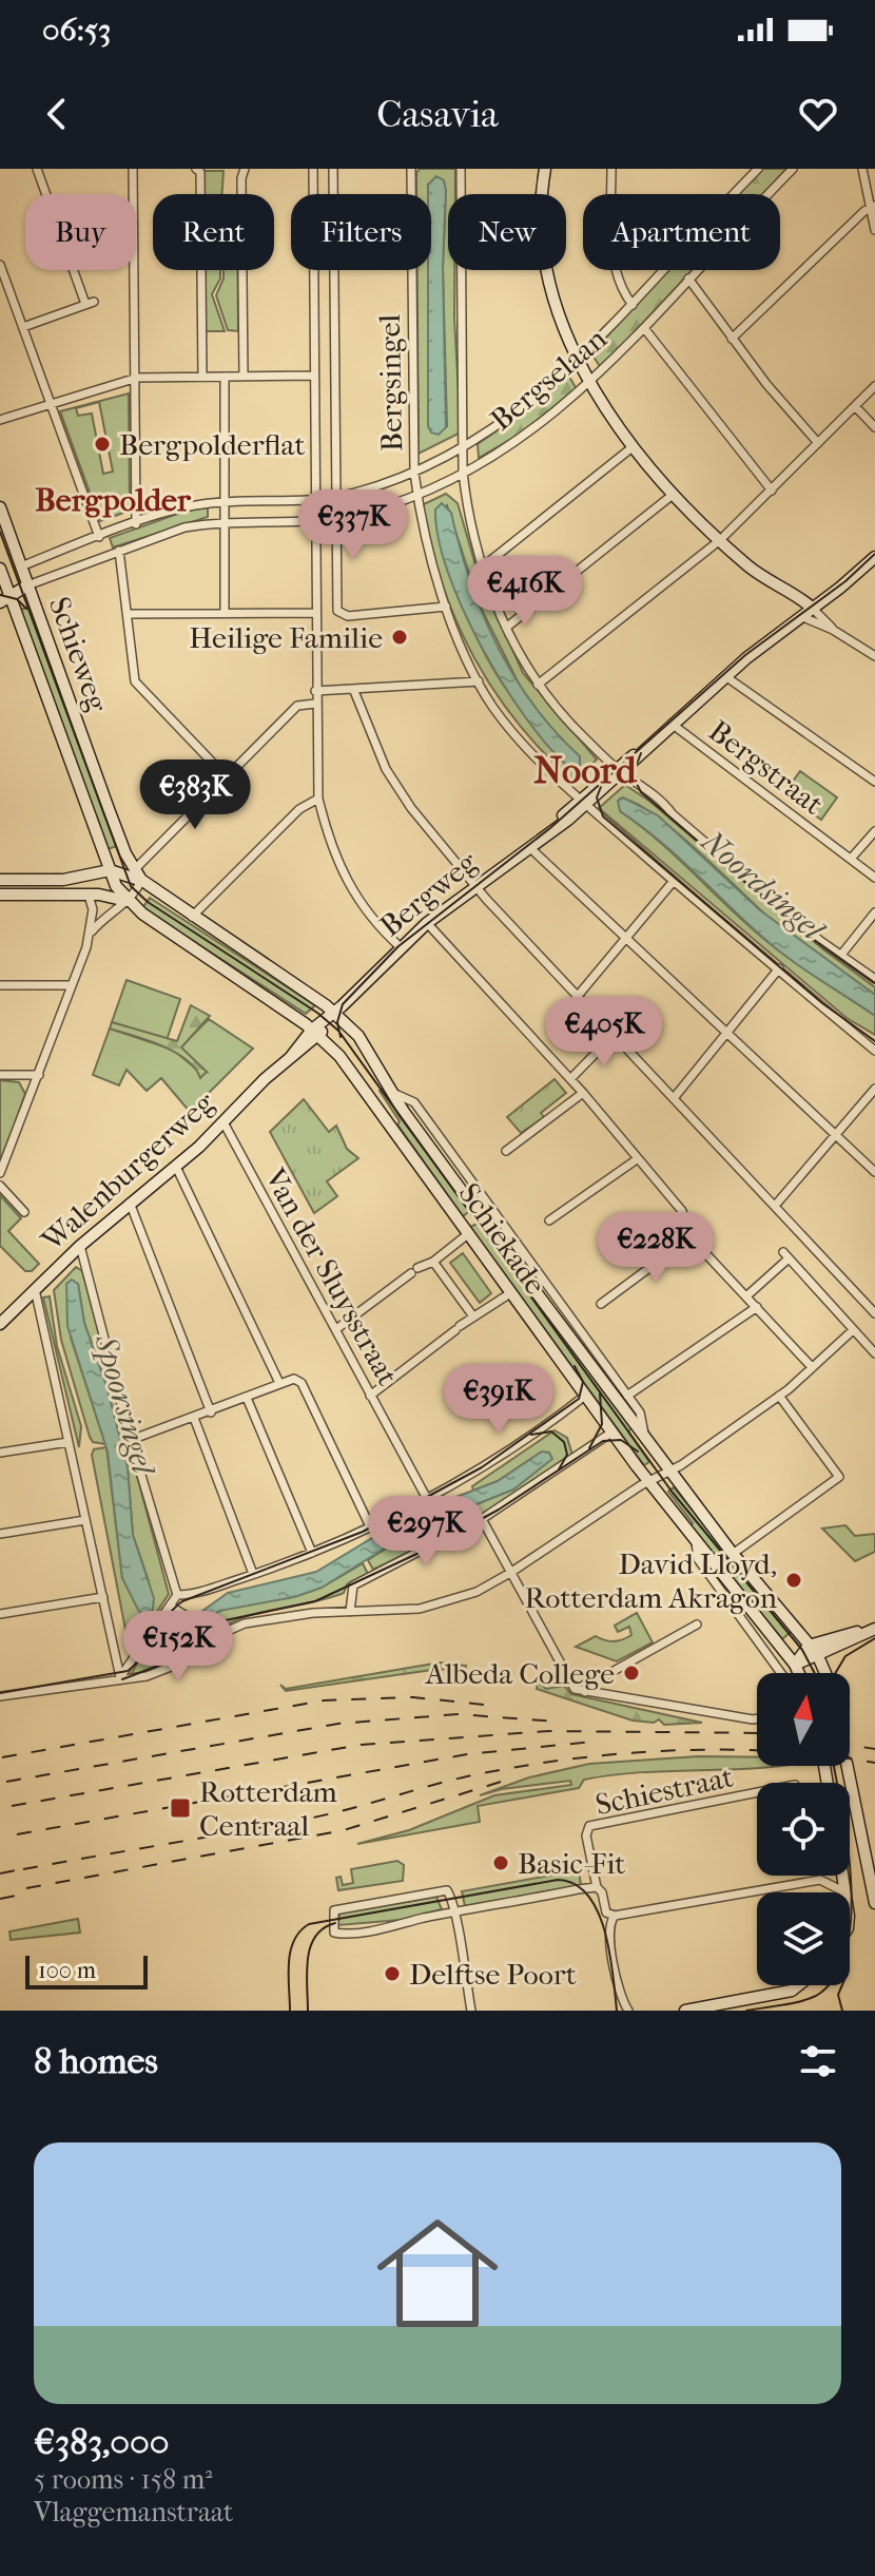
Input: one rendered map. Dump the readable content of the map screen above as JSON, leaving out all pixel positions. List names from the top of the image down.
{
  "streets": {
    "main road": [
      "Bergselaan",
      "Schieweg",
      "Bergweg",
      "Walenburgerweg",
      "Schiekade"
    ],
    "street": [
      "Bergsingel",
      "Bergstraat",
      "Van der Sluysstraat",
      "Schiestraat"
    ]
  },
  "crossings": [
    ["Bergselaan", "Bergsingel"],
    ["Bergselaan", "Schieweg"],
    ["Bergsingel", "Bergweg"],
    ["Schieweg", "Bergweg"],
    ["Schieweg", "Walenburgerweg"],
    ["Schieweg", "Schiekade"],
    ["Bergstraat", "Bergweg"],
    ["Bergweg", "Walenburgerweg"],
    ["Bergweg", "Schiekade"],
    ["Walenburgerweg", "Schiekade"],
    ["Walenburgerweg", "Van der Sluysstraat"]
  ],
  "districts": ["Bergpolder", "Noord"],
  "water": ["Noordsingel", "Spoorsingel"],
  "places": {
    "other": [
      "Bergpolderflat",
      "Heilige Familie",
      "David Lloyd, Rotterdam Akragon",
      "Albeda College",
      "Basic-Fit",
      "Delftse Poort"
    ],
    "transit": ["Rotterdam Centraal"]
  },
  "scale_bar": "100 m",
  "north": "top",
  "page": {
    "status": "06:53",
    "header": "Casavia",
    "chip": [
      "Buy",
      "Rent",
      "Filters",
      "New",
      "Apartment"
    ],
    "price": [
      "€337K",
      "€416K",
      "€383K",
      "€405K",
      "€228K",
      "€391K",
      "€297K",
      "€152K"
    ],
    "scale": "100 m",
    "heading": "8 homes",
    "list": [
      {
        "name": "€383,000",
        "note": "5 rooms · 158 m² · Vlaggemanstraat"
      }
    ]
  }
}
